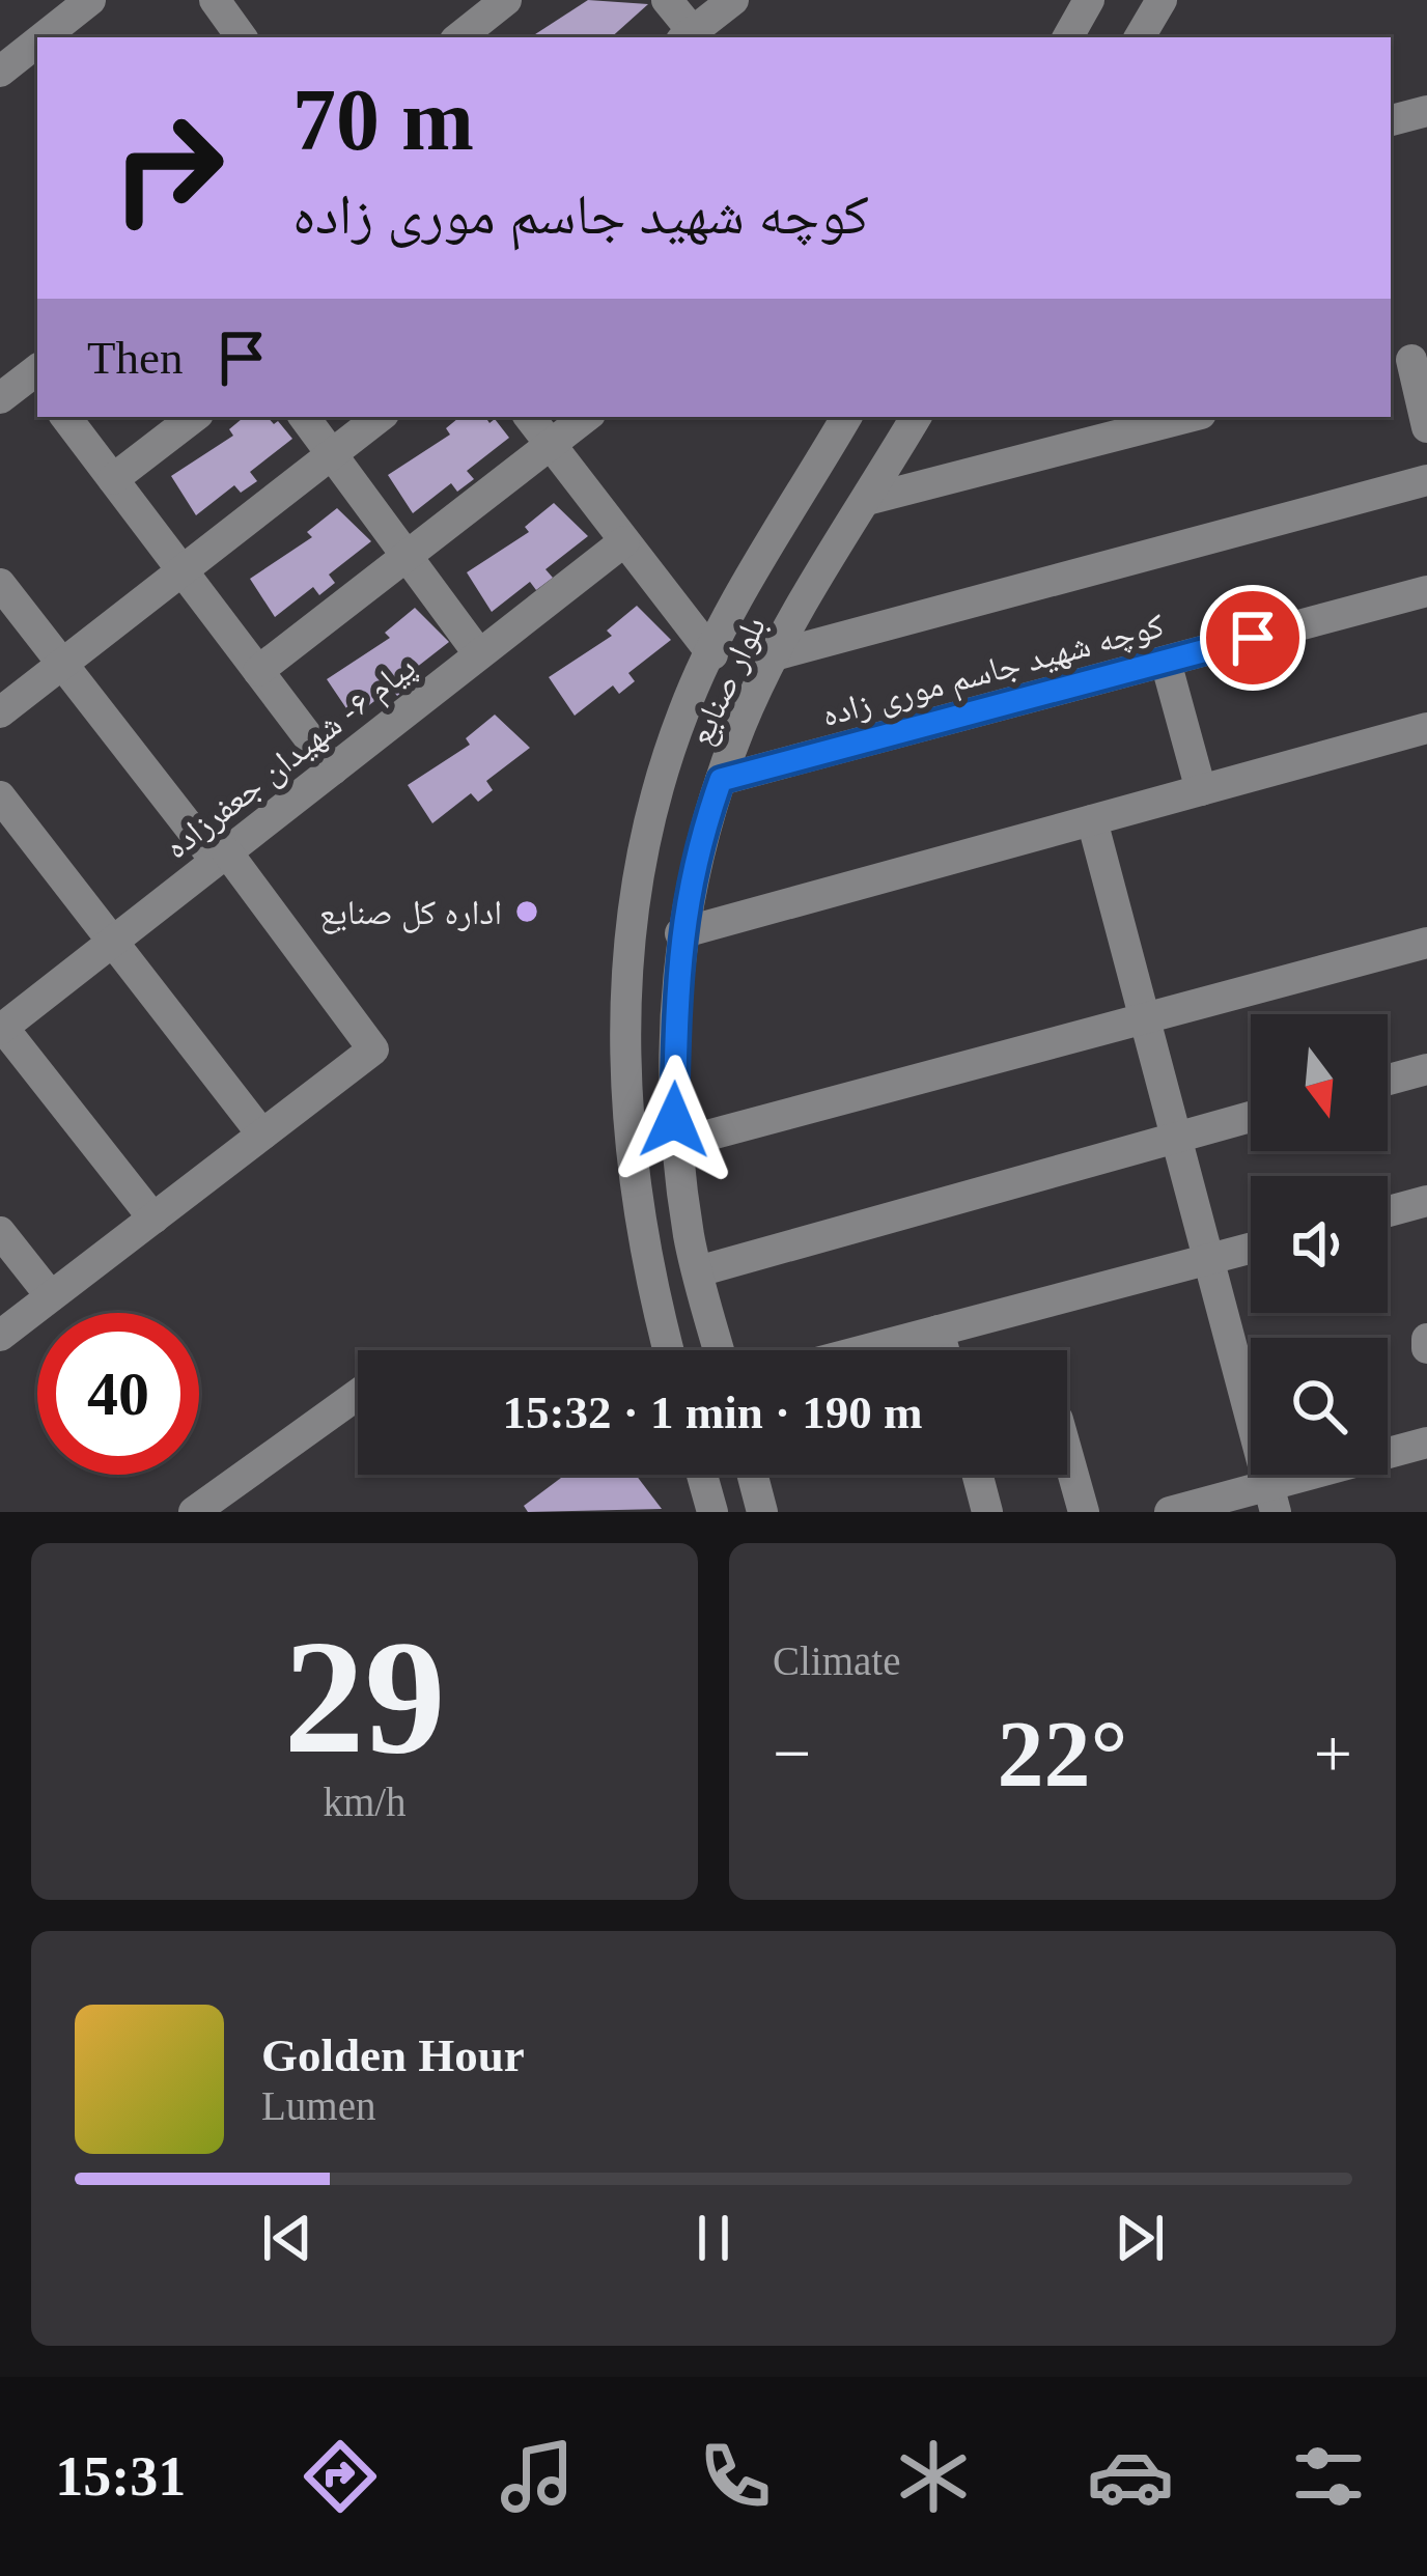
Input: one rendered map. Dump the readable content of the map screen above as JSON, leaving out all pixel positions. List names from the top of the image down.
{
  "streets": {
    "street": ["کوچه شهید جاسم موری زاده", "بلوار صنایع", "پیام ۶- شهیدان جعفرزاده"]
  },
  "crossings": [
    ["کوچه شهید جاسم موری زاده", "بلوار صنایع"]
  ],
  "places": ["اداره کل صنایع"],
  "north": "bottom",
  "page": {
    "turn": ["70 m", "کوچه شهید جاسم موری زاده"],
    "then": "Then",
    "limit": "40",
    "trip": "15:32 · 1 min · 190 m",
    "tile": [
      ["29", "km/h"],
      "Climate"
    ],
    "heat": ["−", "22°", "+"],
    "song": ["Golden Hour", "Lumen"],
    "tabs": "15:31"
  }
}
